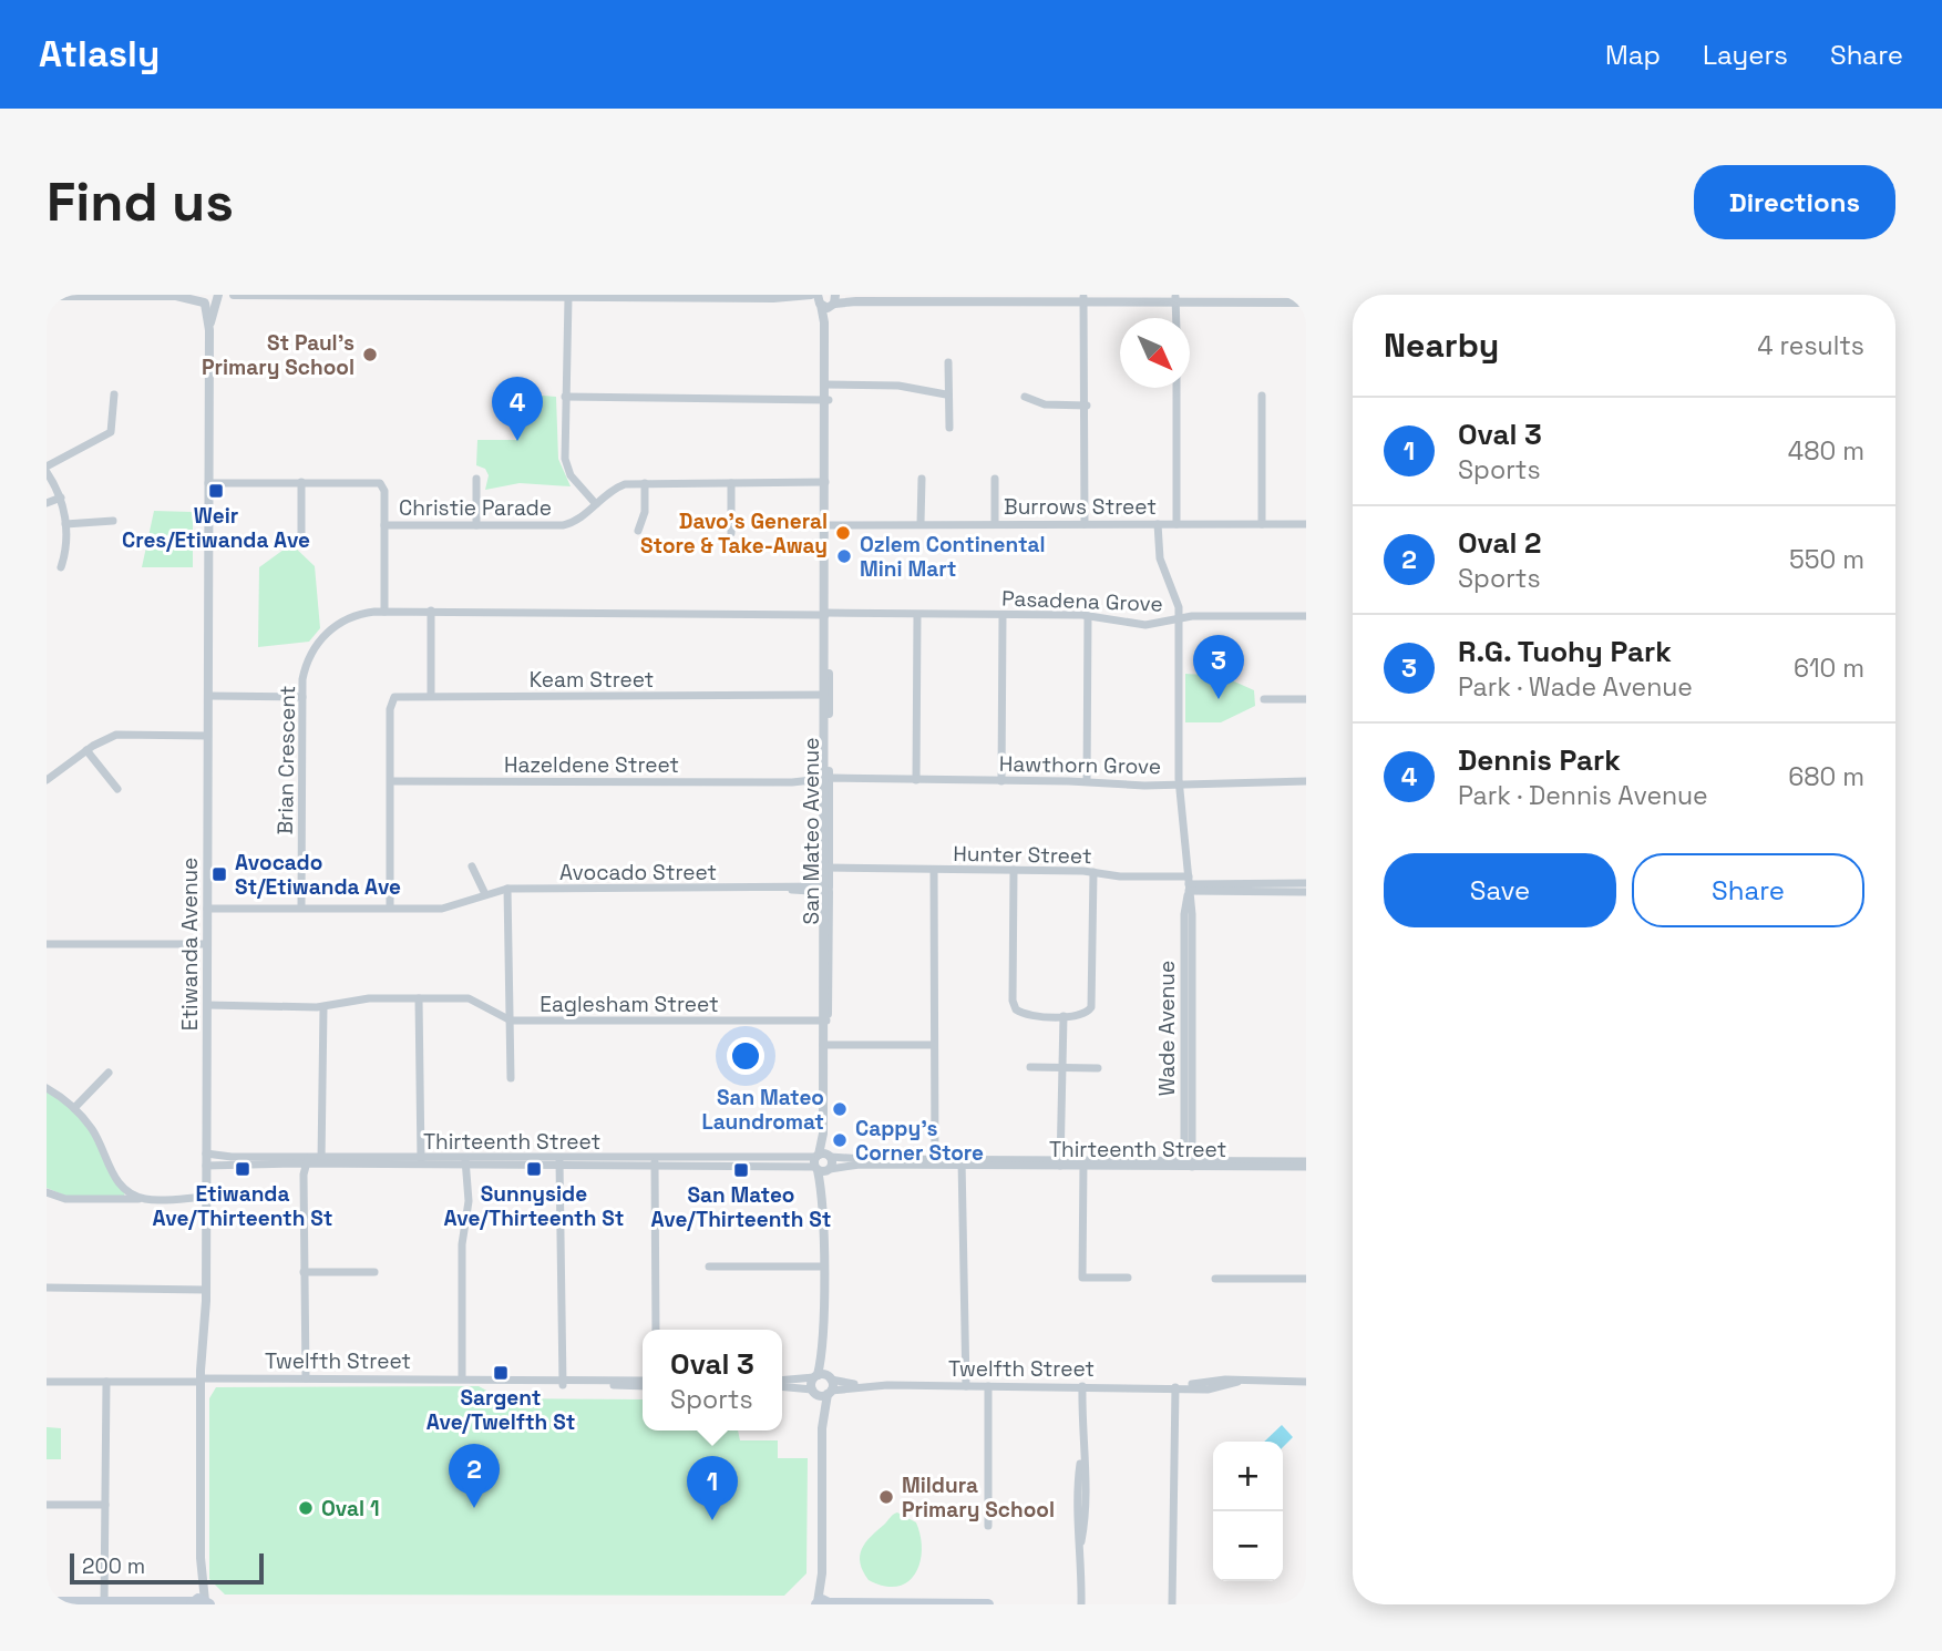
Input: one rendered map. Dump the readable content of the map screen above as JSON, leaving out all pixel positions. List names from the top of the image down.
{
  "streets": {
    "street": [
      "Burrows Street",
      "Christie Parade",
      "Pasadena Grove",
      "Keam Street",
      "Brian Crescent",
      "Hazeldene Street",
      "Hawthorn Grove",
      "San Mateo Avenue",
      "Hunter Street",
      "Avocado Street",
      "Etiwanda Avenue",
      "Eaglesham Street",
      "Wade Avenue",
      "Thirteenth Street",
      "Twelfth Street"
    ]
  },
  "crossings": [
    ["Burrows Street", "San Mateo Avenue"],
    ["Burrows Street", "Wade Avenue"],
    ["Christie Parade", "San Mateo Avenue"],
    ["Pasadena Grove", "Brian Crescent"],
    ["Pasadena Grove", "San Mateo Avenue"],
    ["Pasadena Grove", "Wade Avenue"],
    ["Keam Street", "Hazeldene Street"],
    ["Keam Street", "San Mateo Avenue"],
    ["Brian Crescent", "Avocado Street"],
    ["Hazeldene Street", "Hawthorn Grove"],
    ["Hazeldene Street", "San Mateo Avenue"],
    ["Hawthorn Grove", "San Mateo Avenue"],
    ["Hawthorn Grove", "Wade Avenue"],
    ["San Mateo Avenue", "Hunter Street"],
    ["San Mateo Avenue", "Avocado Street"],
    ["San Mateo Avenue", "Eaglesham Street"],
    ["San Mateo Avenue", "Thirteenth Street"],
    ["San Mateo Avenue", "Twelfth Street"],
    ["Hunter Street", "Wade Avenue"],
    ["Avocado Street", "Etiwanda Avenue"],
    ["Etiwanda Avenue", "Thirteenth Street"],
    ["Etiwanda Avenue", "Twelfth Street"],
    ["Wade Avenue", "Thirteenth Street"]
  ],
  "places": {
    "other": [
      "St Paul's Primary School",
      "Davo's General Store & Take-Away",
      "Ozlem Continental Mini Mart",
      "San Mateo Laundromat",
      "Cappy's Corner Store",
      "Mildura Primary School",
      "Oval 1"
    ],
    "transit": [
      "Weir Cres/Etiwanda Ave",
      "Avocado St/Etiwanda Ave",
      "Etiwanda Ave/Thirteenth St",
      "Sunnyside Ave/Thirteenth St",
      "San Mateo Ave/Thirteenth St",
      "Sargent Ave/Twelfth St"
    ]
  },
  "scale_bar": "200 m",
  "north": "bottom right",
  "page": {
    "header": "Atlasly",
    "nav": ["Map", "Layers", "Share"],
    "buttons": [
      "Directions",
      ["Save", "Share"]
    ],
    "title": "Find us",
    "heading": ["Nearby", "4 results"],
    "pins": [
      "4",
      "3",
      "2",
      "1"
    ],
    "list": [
      {
        "mark": "1",
        "name": "Oval 3",
        "note": "Sports",
        "value": "480 m"
      },
      {
        "mark": "2",
        "name": "Oval 2",
        "note": "Sports",
        "value": "550 m"
      },
      {
        "mark": "3",
        "name": "R.G. Tuohy Park",
        "note": "Park · Wade Avenue",
        "value": "610 m"
      },
      {
        "mark": "4",
        "name": "Dennis Park",
        "note": "Park · Dennis Avenue",
        "value": "680 m"
      }
    ],
    "popup": ["Oval 3", "Sports"],
    "map_buttons": ["+", "−"],
    "scale": "200 m"
  }
}
